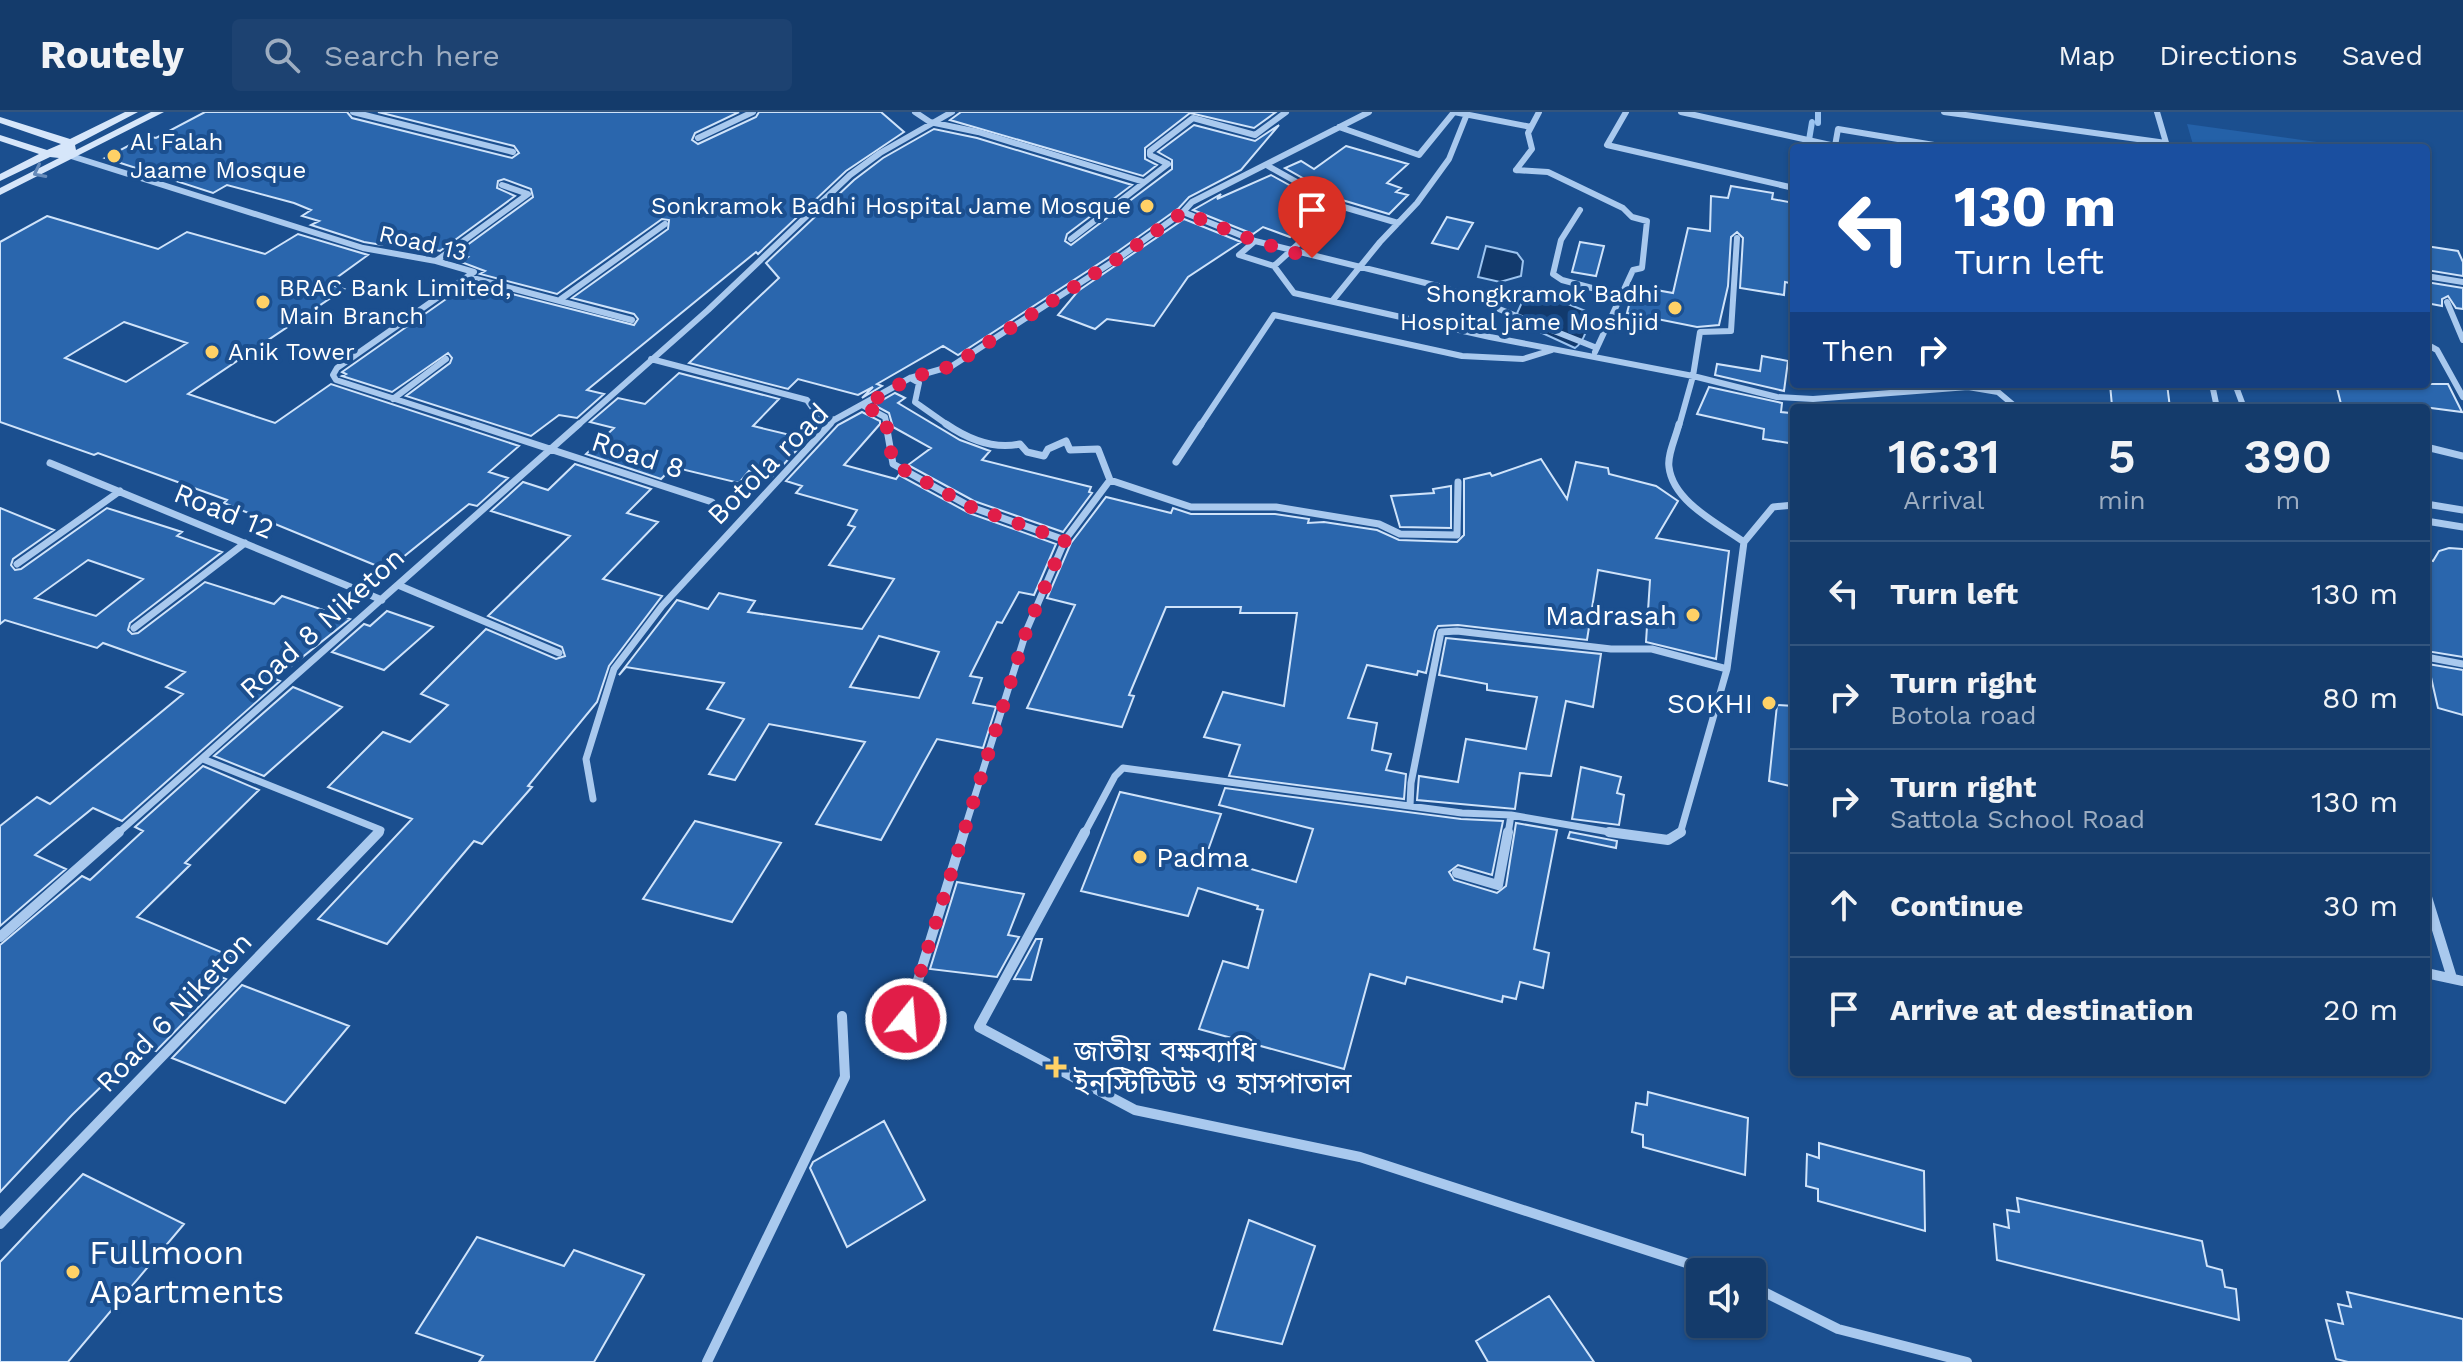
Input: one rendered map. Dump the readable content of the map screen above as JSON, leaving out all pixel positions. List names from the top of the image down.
{
  "streets": {
    "street": [
      "Road 13",
      "Road 8",
      "Botola road",
      "Road 12",
      "Road 8 Niketon",
      "Road 6 Niketon"
    ]
  },
  "crossings": [
    ["Road 13", "Road 8"],
    ["Road 13", "Road 8 Niketon"],
    ["Road 8", "Road 8 Niketon"],
    ["Road 12", "Road 8 Niketon"],
    ["Road 8 Niketon", "Road 6 Niketon"]
  ],
  "places": {
    "other": [
      "Al Falah Jaame Mosque",
      "Sonkramok Badhi Hospital Jame Mosque",
      "BRAC Bank Limited, Main Branch",
      "Shongkramok Badhi Hospital jame Moshjid",
      "Anik Tower",
      "Madrasah",
      "SOKHI",
      "Padma",
      "Fullmoon Apartments"
    ],
    "health": ["জাতীয় বক্ষব্যাধি ইনস্টিটিউট ও হাসপাতাল"]
  },
  "page": {
    "header": "Routely",
    "search": "Search here",
    "nav": ["Map", "Directions", "Saved"],
    "turn": ["130 m", "Turn left"],
    "then": "Then",
    "eta": [
      "16:31",
      "Arrival",
      "5",
      "min",
      "390",
      "m"
    ],
    "list": [
      {
        "name": "Turn left",
        "value": "130 m"
      },
      {
        "name": "Turn right",
        "note": "Botola road",
        "value": "80 m"
      },
      {
        "name": "Turn right",
        "note": "Sattola School Road",
        "value": "130 m"
      },
      {
        "name": "Continue",
        "value": "30 m"
      },
      {
        "name": "Arrive at destination",
        "value": "20 m"
      }
    ]
  }
}
